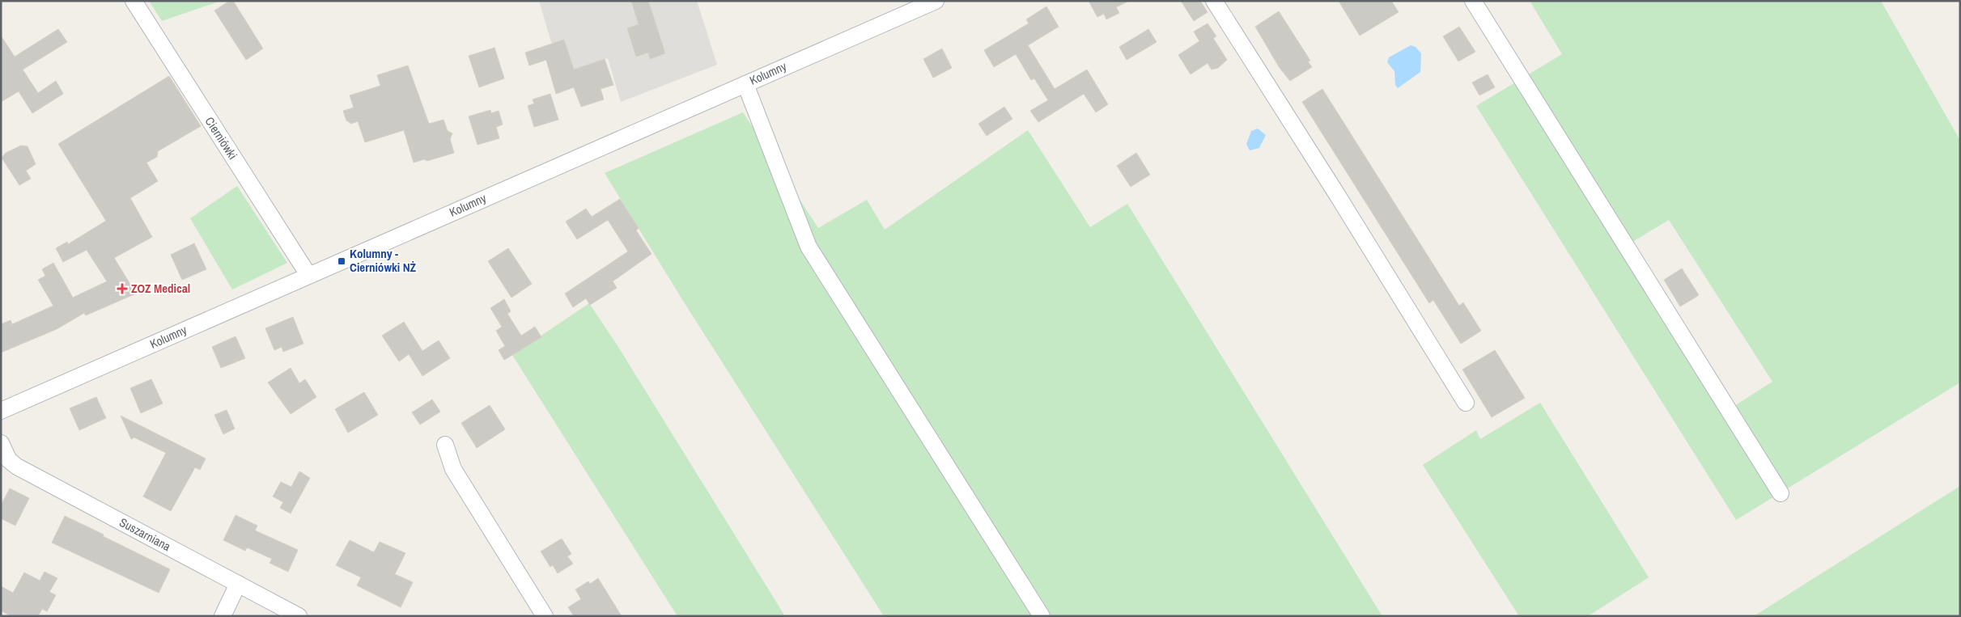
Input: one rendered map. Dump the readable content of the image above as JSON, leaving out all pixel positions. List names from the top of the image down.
{
  "streets": {
    "street": ["Kolumny", "Cierniówki", "Suszarniana"]
  },
  "crossings": [
    ["Kolumny", "Cierniówki"]
  ],
  "places": {
    "transit": ["Kolumny - Cierniówki NŻ"],
    "health": ["ZOZ Medical"]
  }
}
